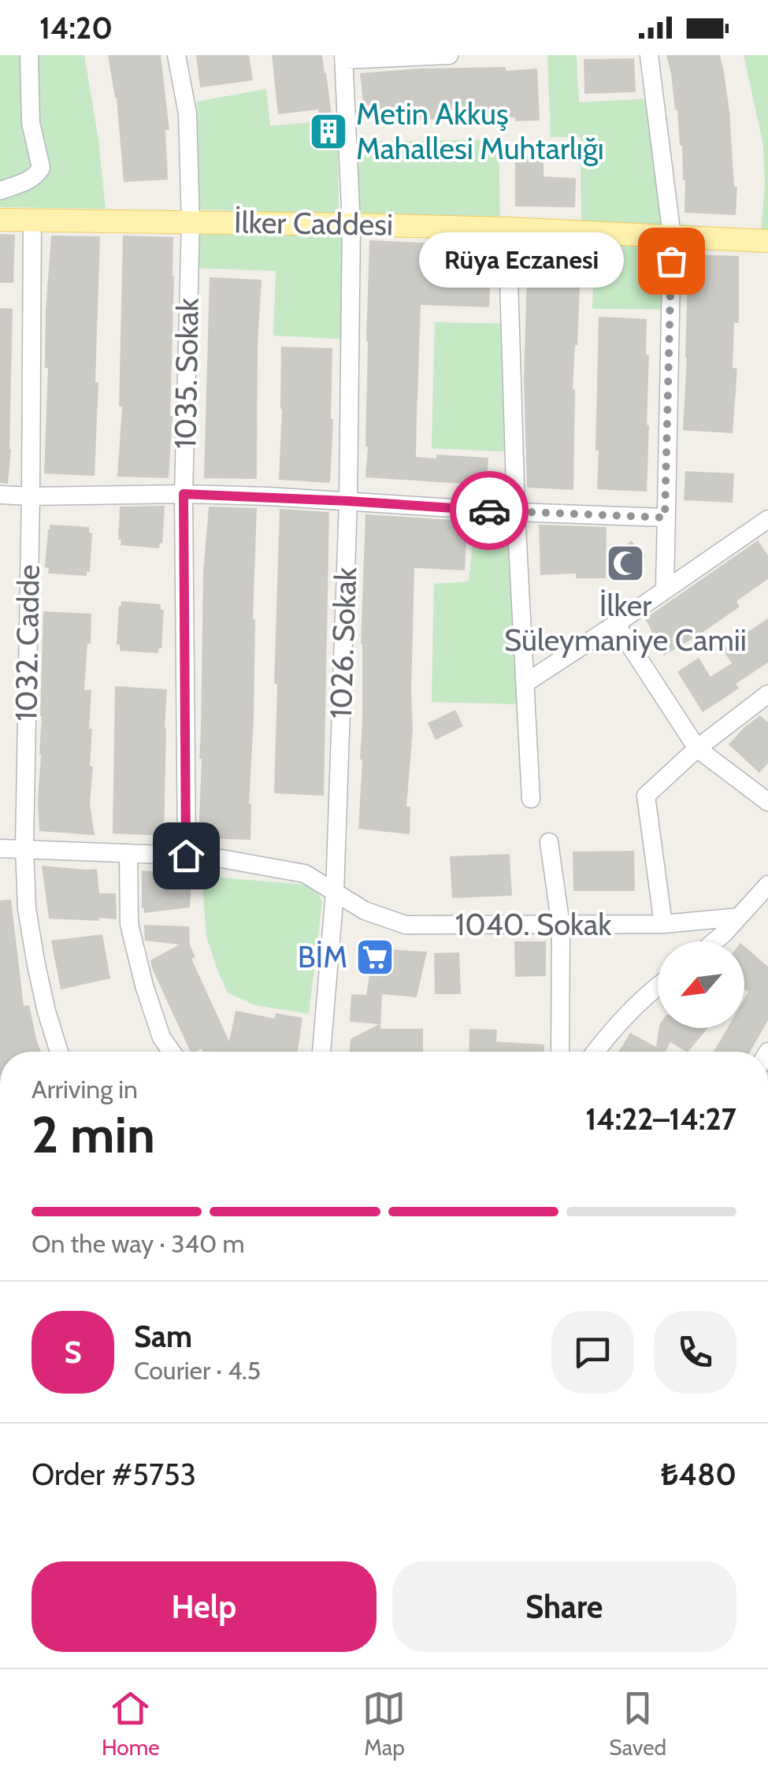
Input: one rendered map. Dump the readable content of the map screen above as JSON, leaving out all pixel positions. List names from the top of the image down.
{
  "streets": {
    "main road": ["İlker Caddesi"],
    "street": [
      "1035. Sokak",
      "1032. Cadde",
      "1026. Sokak",
      "1040. Sokak"
    ]
  },
  "crossings": [
    ["İlker Caddesi", "1035. Sokak"],
    ["İlker Caddesi", "1032. Cadde"],
    ["İlker Caddesi", "1026. Sokak"],
    ["1035. Sokak", "1040. Sokak"],
    ["1032. Cadde", "1040. Sokak"],
    ["1026. Sokak", "1040. Sokak"]
  ],
  "places": {
    "building": ["Metin Akkuş Mahallesi Muhtarlığı"],
    "other": ["Rüya Eczanesi"],
    "mosque": ["İlker Süleymaniye Camii"],
    "supermarket": ["BİM"]
  },
  "north": "bottom left",
  "page": {
    "status": "14:20",
    "bubble": "Rüya Eczanesi",
    "heading": ["2 min", "Arriving in", "14:22–14:27"],
    "panel": [
      "Sam",
      "Courier · 4.5",
      "Order #5753",
      "₺480"
    ],
    "bar": "On the way · 340 m",
    "round": "S",
    "buttons": ["Help", "Share"],
    "tabs": ["Home", "Map", "Saved"]
  }
}
